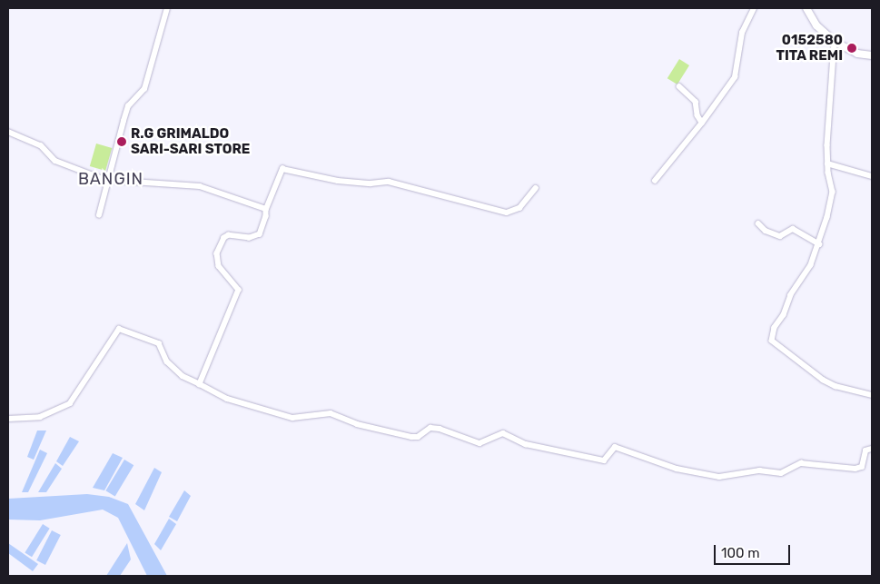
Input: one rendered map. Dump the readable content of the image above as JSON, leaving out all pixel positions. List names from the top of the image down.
{
  "districts": ["BANGIN"],
  "places": ["0152580 TITA REMI", "R.G GRIMALDO SARI-SARI STORE"],
  "scale_bar": "100 m"
}
